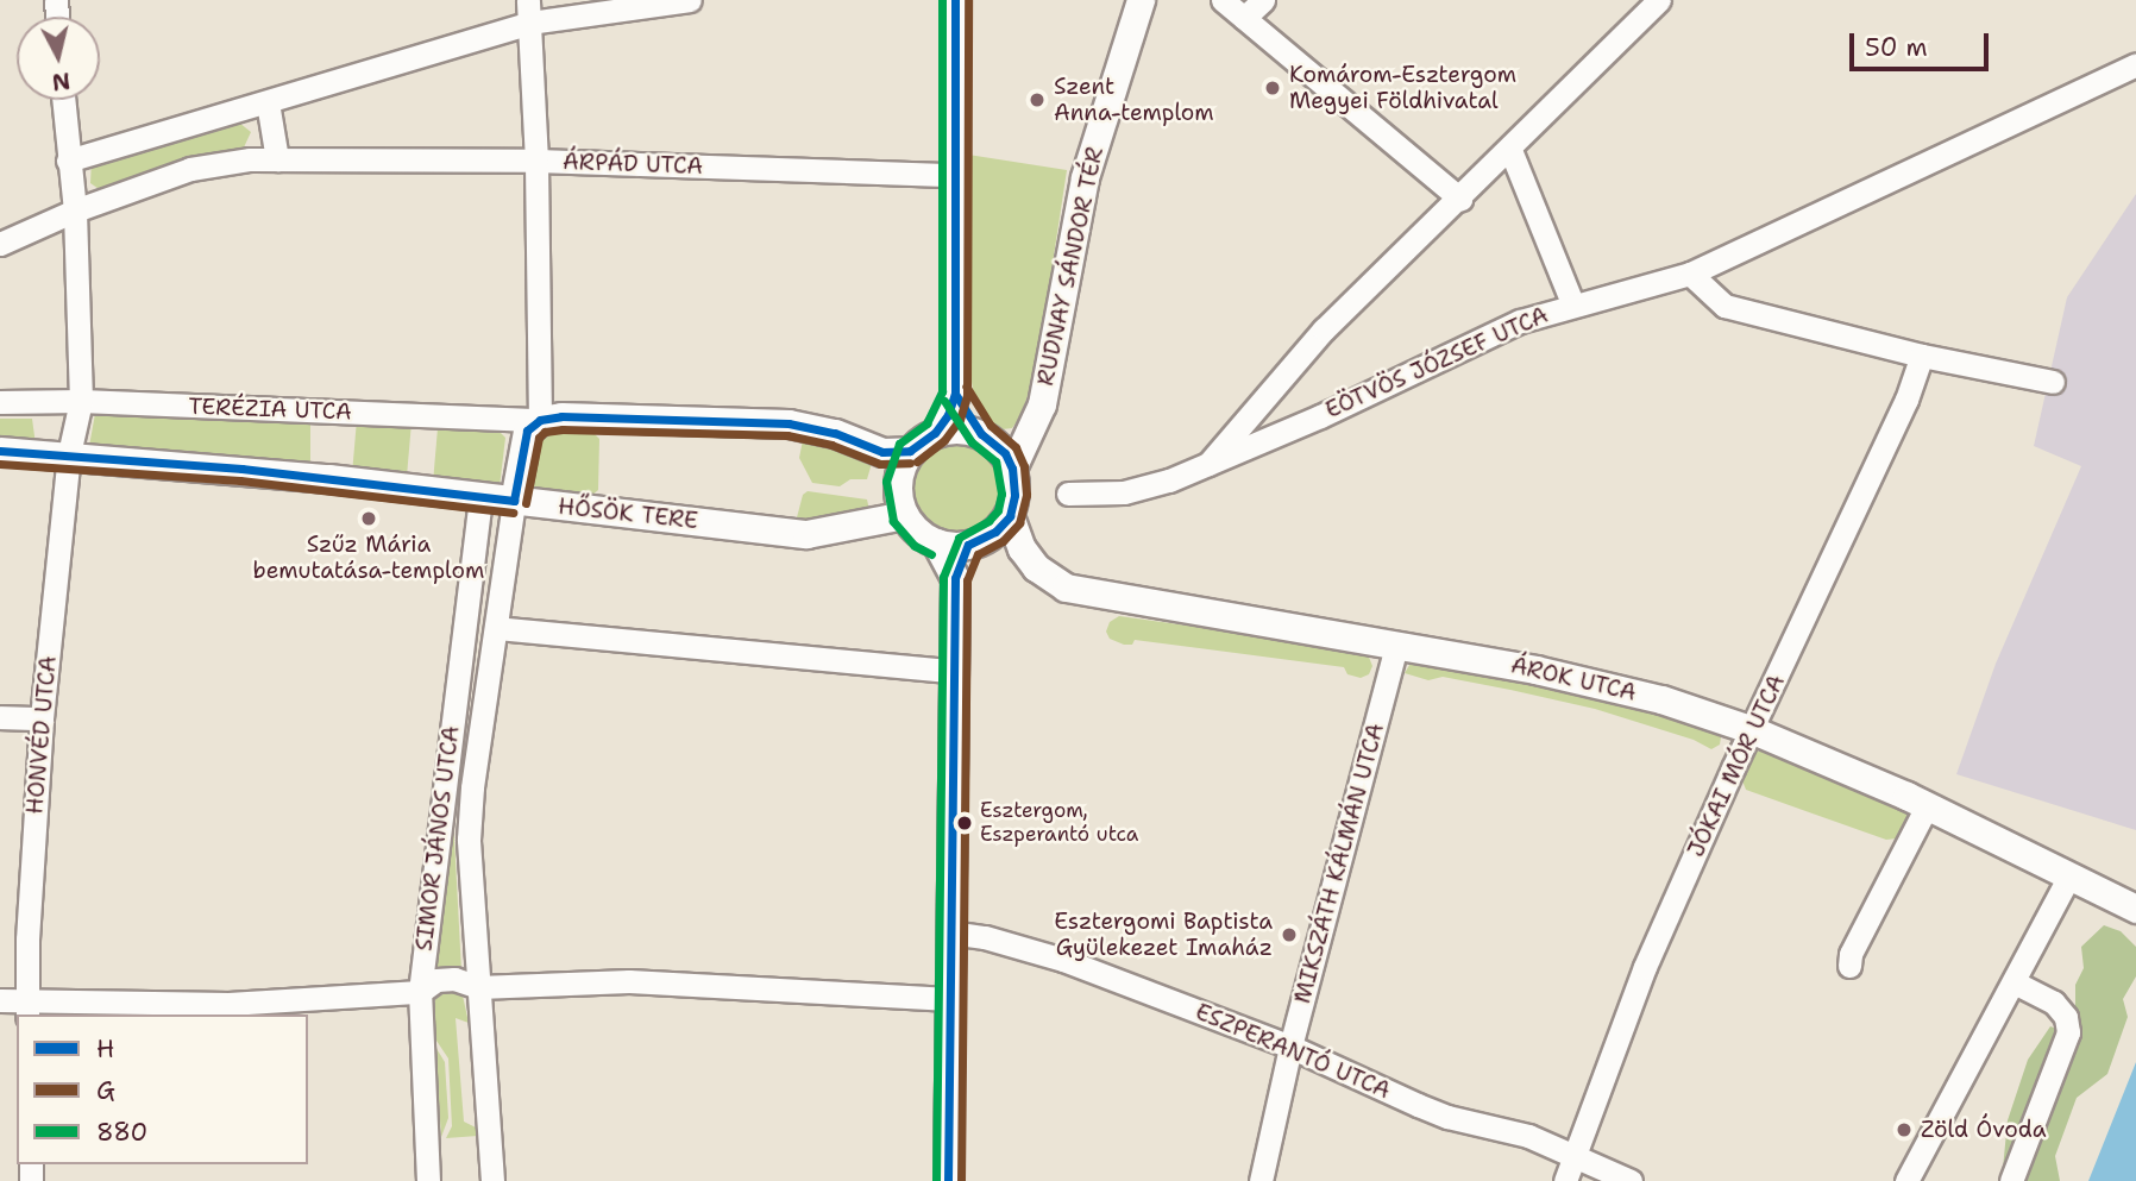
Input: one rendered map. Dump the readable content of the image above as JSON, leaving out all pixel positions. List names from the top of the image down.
{
  "streets": {
    "main road": ["RUDNAY SÁNDOR TÉR", "HŐSÖK TERE", "ÁROK UTCA"],
    "street": [
      "ÁRPÁD UTCA",
      "EÖTVÖS JÓZSEF UTCA",
      "TERÉZIA UTCA",
      "HONVÉD UTCA",
      "JÓKAI MÓR UTCA",
      "SIMOR JÁNOS UTCA",
      "MIKSZÁTH KÁLMÁN UTCA",
      "ESZPERANTÓ UTCA"
    ]
  },
  "crossings": [
    ["ÁRPÁD UTCA", "HONVÉD UTCA"],
    ["RUDNAY SÁNDOR TÉR", "HŐSÖK TERE"],
    ["RUDNAY SÁNDOR TÉR", "ÁROK UTCA"],
    ["TERÉZIA UTCA", "HONVÉD UTCA"],
    ["HŐSÖK TERE", "ÁROK UTCA"],
    ["HŐSÖK TERE", "SIMOR JÁNOS UTCA"],
    ["ÁROK UTCA", "JÓKAI MÓR UTCA"],
    ["ÁROK UTCA", "MIKSZÁTH KÁLMÁN UTCA"],
    ["JÓKAI MÓR UTCA", "ESZPERANTÓ UTCA"],
    ["MIKSZÁTH KÁLMÁN UTCA", "ESZPERANTÓ UTCA"]
  ],
  "places": [
    "Komárom-Esztergom Megyei Földhivatal",
    "Szent Anna-templom",
    "Szűz Mária bemutatása-templom",
    "Esztergom, Eszperantó utca",
    "Esztergomi Baptista Gyülekezet Imaház",
    "Zöld Óvoda"
  ],
  "lines": ["transit line H", "transit line G", "transit line 880"],
  "legend": ["H", "G", "880"],
  "scale_bar": "50 m",
  "north": "bottom"
}
